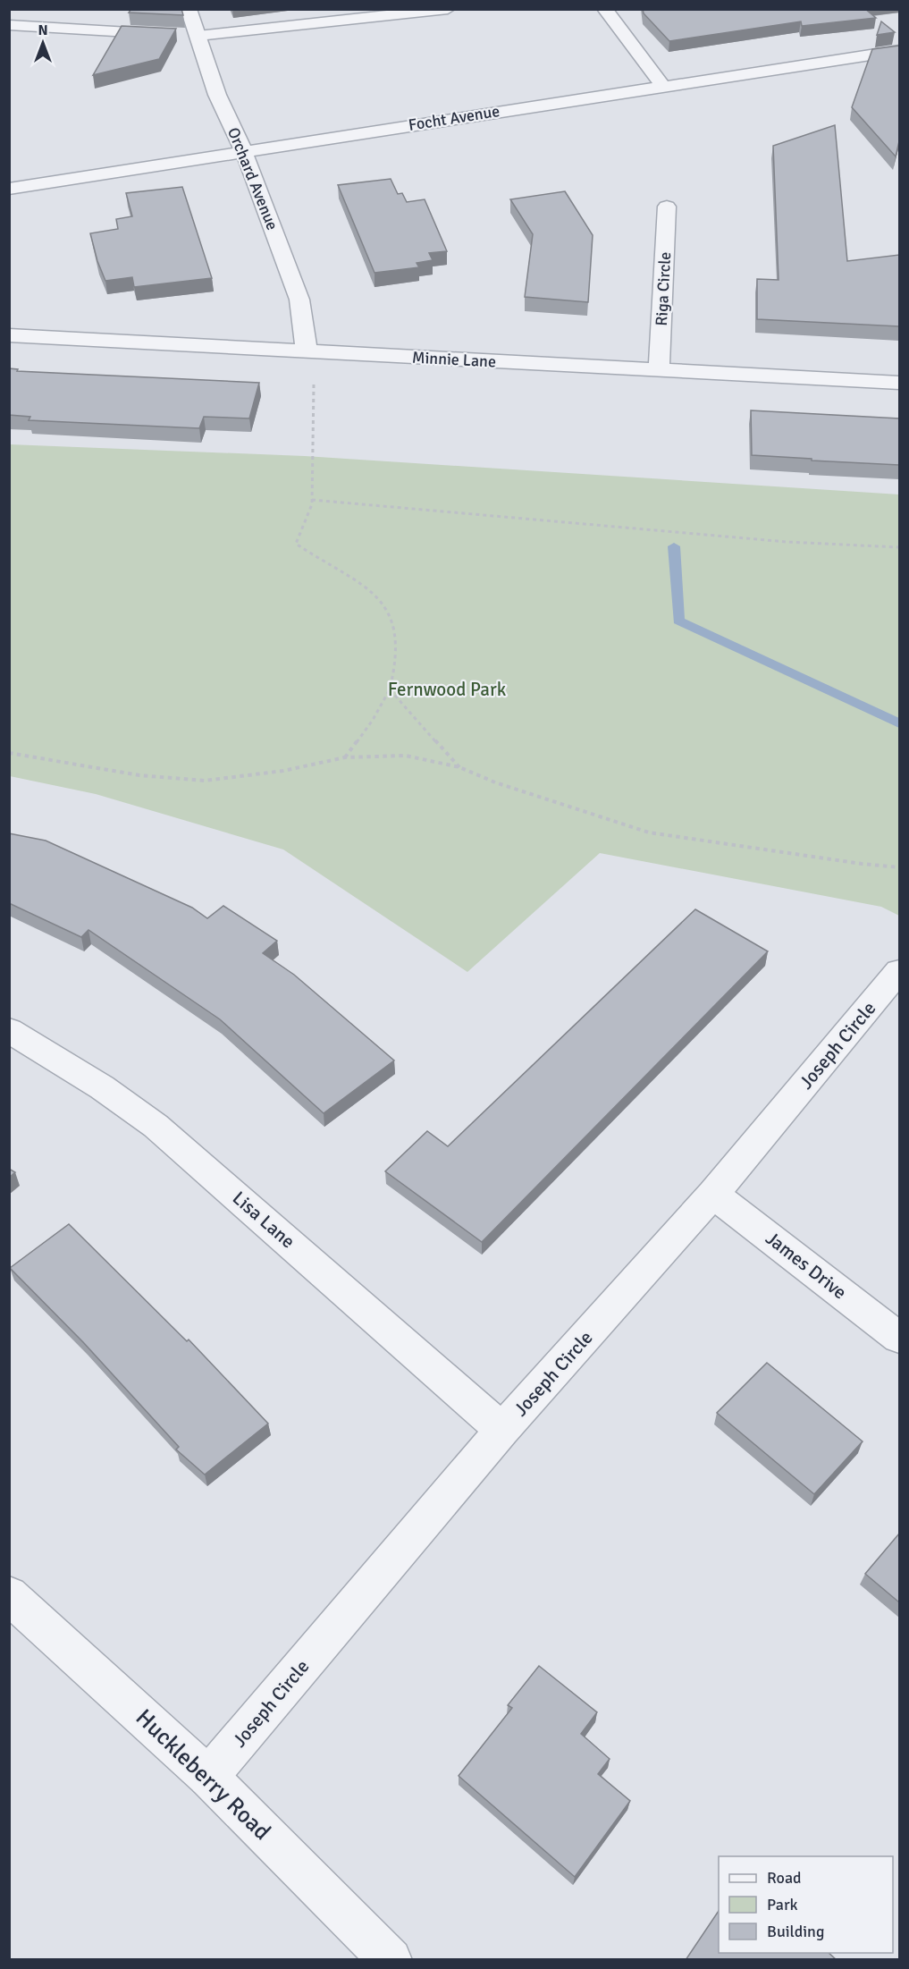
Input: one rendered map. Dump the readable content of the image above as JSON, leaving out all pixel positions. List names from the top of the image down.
{
  "streets": {
    "street": [
      "Focht Avenue",
      "Orchard Avenue",
      "Riga Circle",
      "Minnie Lane",
      "Joseph Circle",
      "Lisa Lane",
      "James Drive",
      "Huckleberry Road"
    ]
  },
  "crossings": [
    ["Focht Avenue", "Orchard Avenue"],
    ["Orchard Avenue", "Minnie Lane"],
    ["Riga Circle", "Minnie Lane"],
    ["Joseph Circle", "Lisa Lane"],
    ["Joseph Circle", "James Drive"],
    ["Joseph Circle", "Huckleberry Road"]
  ],
  "parks": ["Fernwood Park"],
  "legend": ["Road", "Park", "Building"],
  "north": "top"
}
